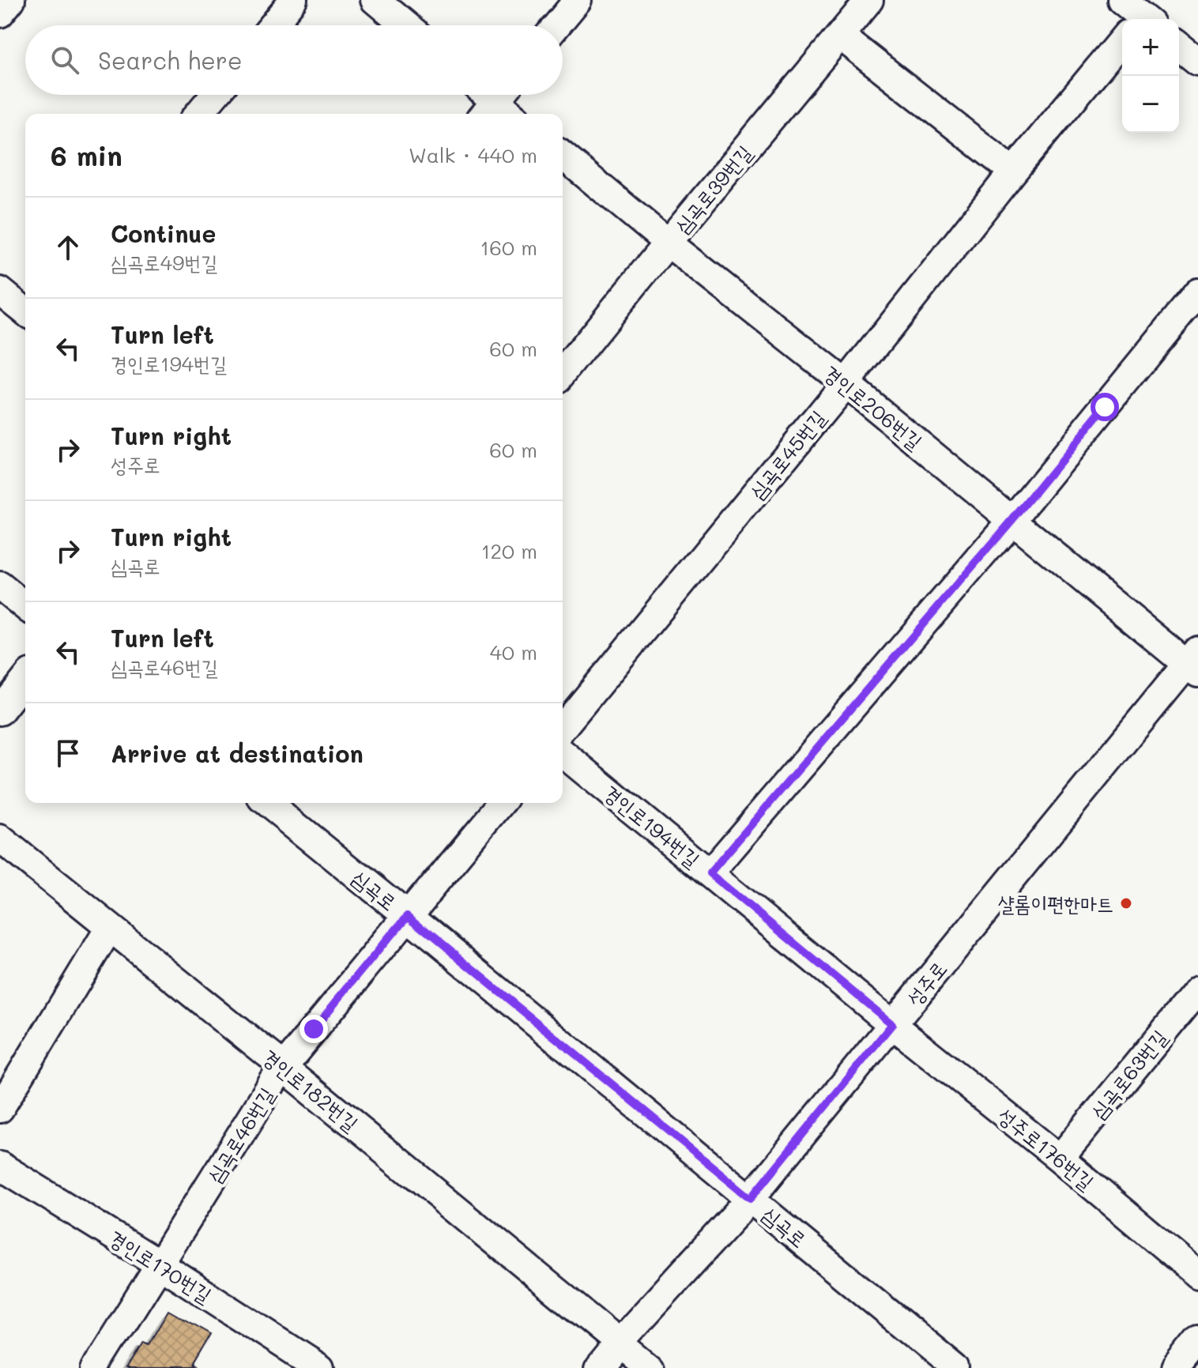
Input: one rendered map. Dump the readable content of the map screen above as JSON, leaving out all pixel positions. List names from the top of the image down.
{
  "streets": {
    "street": [
      "심곡로39번길",
      "경인로206번길",
      "심곡로45번길",
      "경인로194번길",
      "심곡로",
      "성주로",
      "심곡로63번길",
      "경인로182번길",
      "심곡로46번길",
      "성주로176번길",
      "경인로170번길"
    ]
  },
  "crossings": [
    ["심곡로39번길", "경인로206번길"],
    ["경인로206번길", "심곡로45번길"],
    ["경인로206번길", "성주로"],
    ["경인로194번길", "성주로"],
    ["경인로194번길", "성주로176번길"],
    ["심곡로", "성주로"],
    ["심곡로", "심곡로46번길"],
    ["성주로", "경인로182번길"],
    ["성주로", "성주로176번길"],
    ["심곡로63번길", "성주로176번길"],
    ["경인로182번길", "심곡로46번길"],
    ["심곡로46번길", "경인로170번길"]
  ],
  "places": ["샬롬이편한마트"],
  "page": {
    "map_buttons": ["+", "−"],
    "search": "Search here",
    "heading": ["6 min", "Walk · 440 m"],
    "list": [
      ["Continue", "심곡로49번길", "160 m"],
      ["Turn left", "경인로194번길", "60 m"],
      ["Turn right", "성주로", "60 m"],
      ["Turn right", "심곡로", "120 m"],
      ["Turn left", "심곡로46번길", "40 m"],
      "Arrive at destination"
    ]
  }
}
